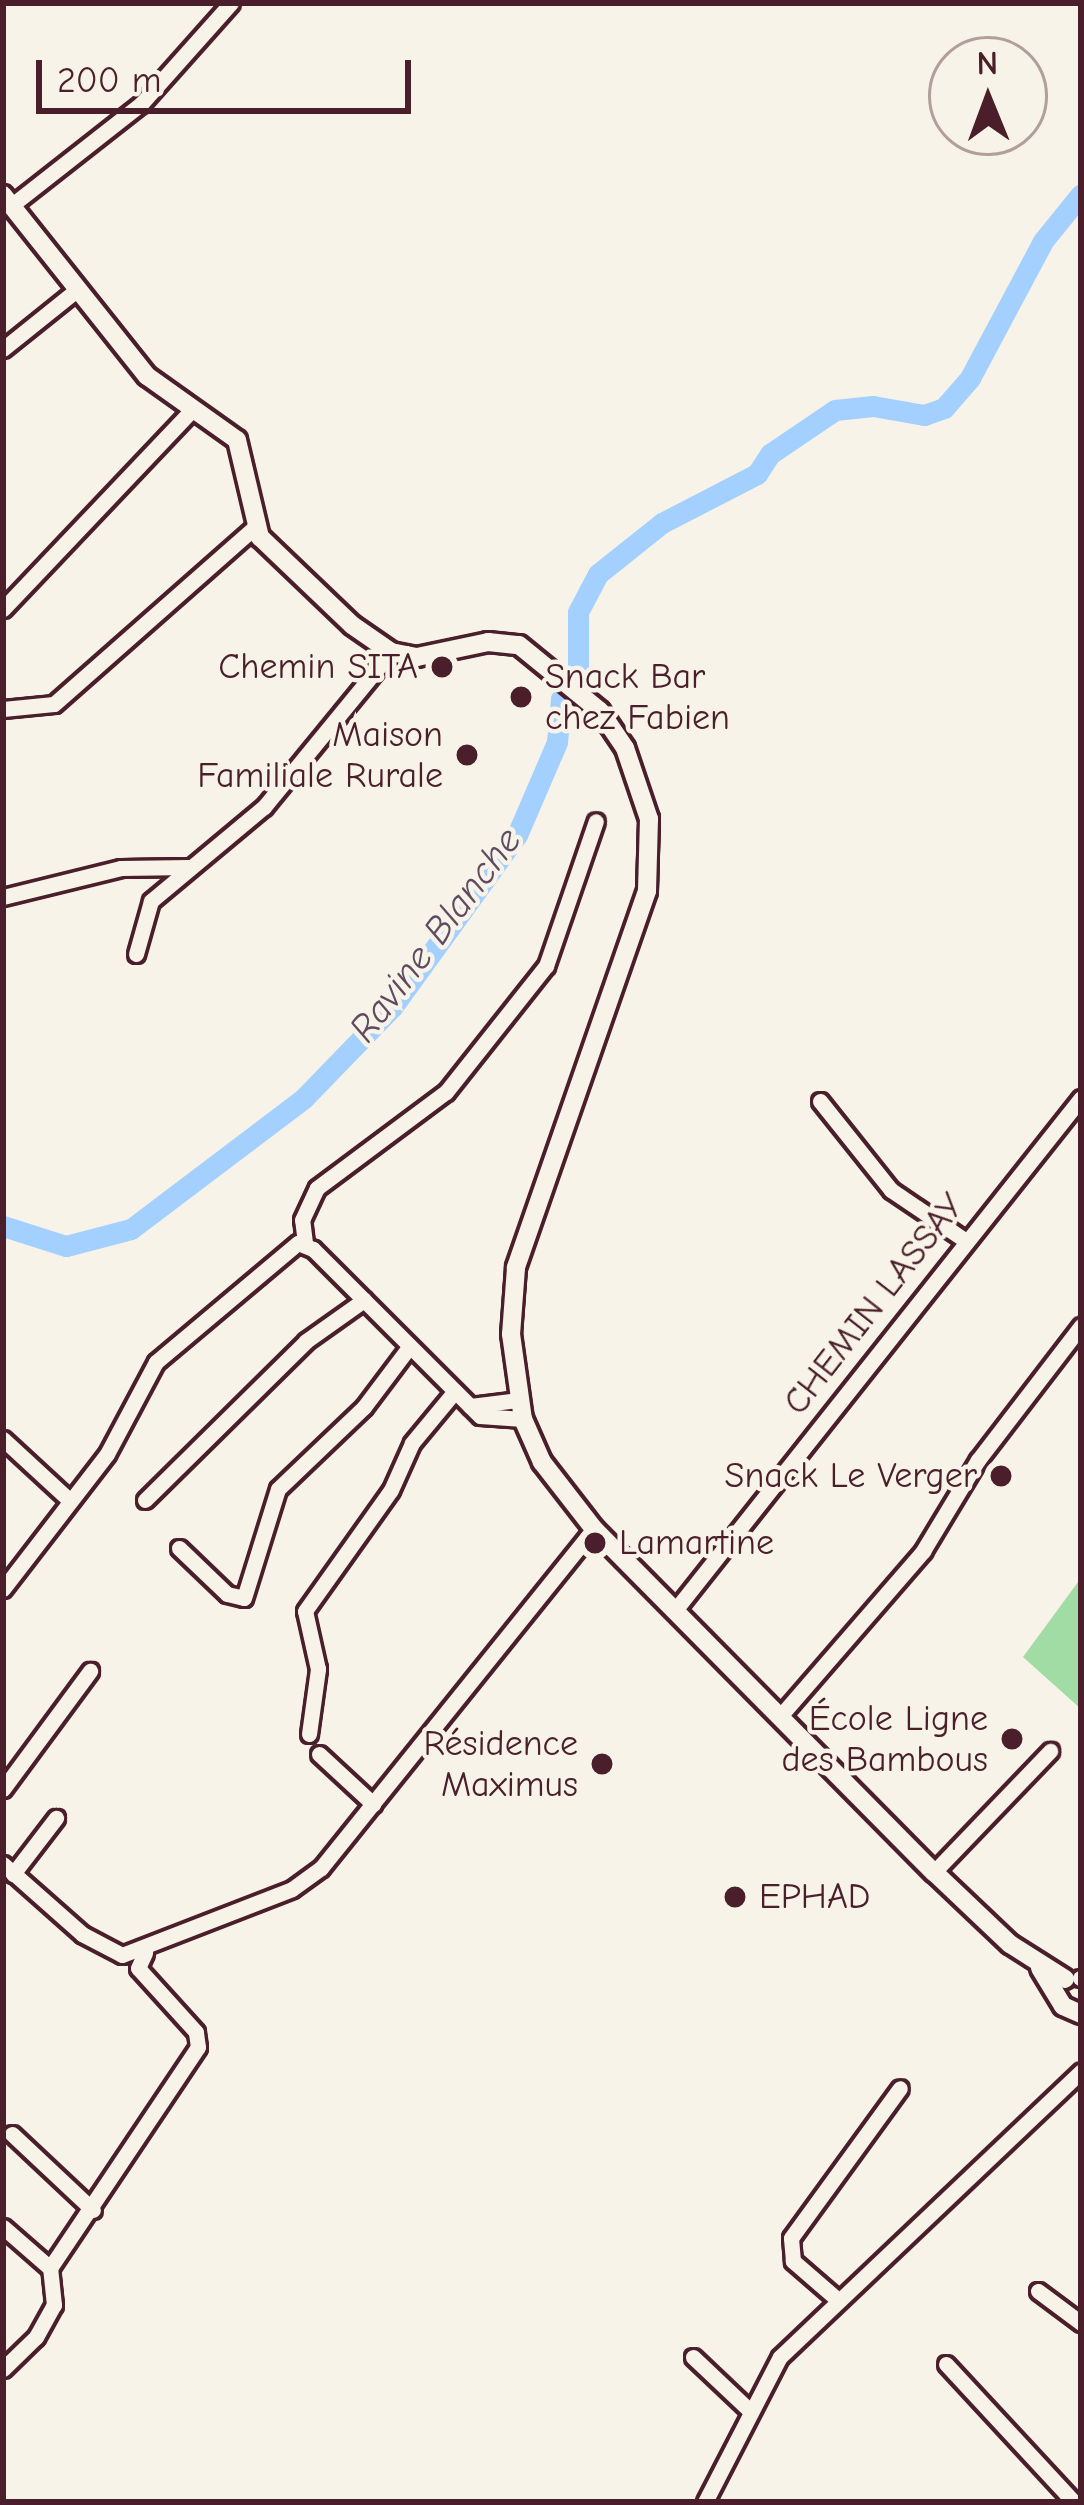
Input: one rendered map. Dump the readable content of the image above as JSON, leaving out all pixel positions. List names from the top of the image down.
{
  "streets": {
    "street": ["CHEMIN LASSAY"]
  },
  "water": ["Ravine Blanche"],
  "places": [
    "Chemin SITA",
    "Snack Bar chez Fabien",
    "Maison Familiale Rurale",
    "Snack Le Verger",
    "Lamartine",
    "École Ligne des Bambous",
    "Résidence Maximus",
    "EPHAD"
  ],
  "scale_bar": "200 m",
  "north": "top"
}
